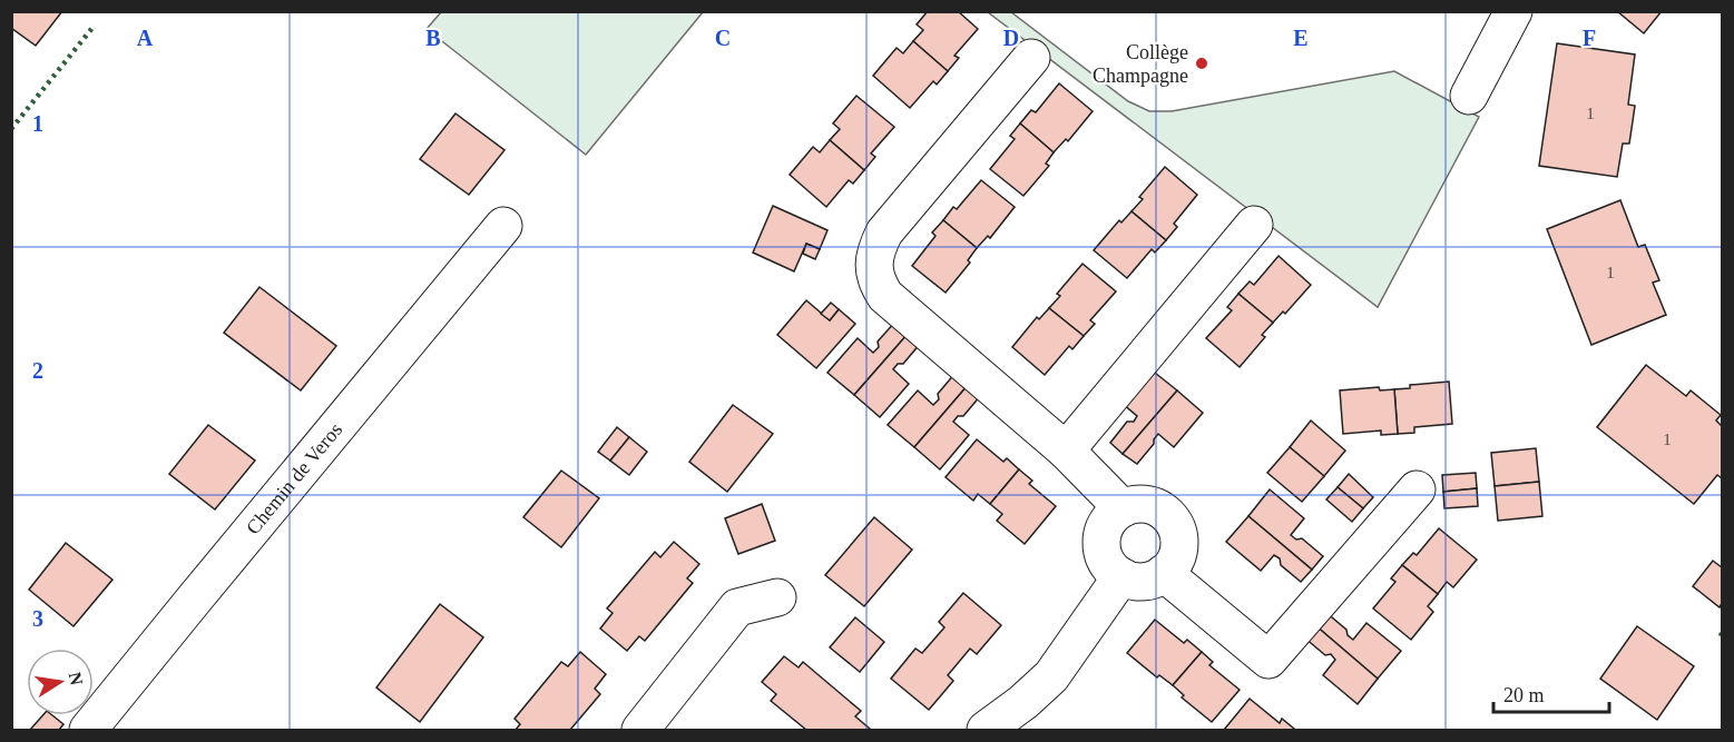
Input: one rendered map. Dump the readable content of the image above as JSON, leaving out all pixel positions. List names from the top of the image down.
{
  "streets": {
    "street": ["Chemin de Veros"]
  },
  "places": ["Collège Champagne"],
  "house_numbers": ["1", "1", "1"],
  "scale_bar": "20 m",
  "north": "right",
  "grid": {
    "columns": [
      "A",
      "B",
      "C",
      "D",
      "E",
      "F"
    ],
    "rows": ["1", "2", "3"]
  }
}
